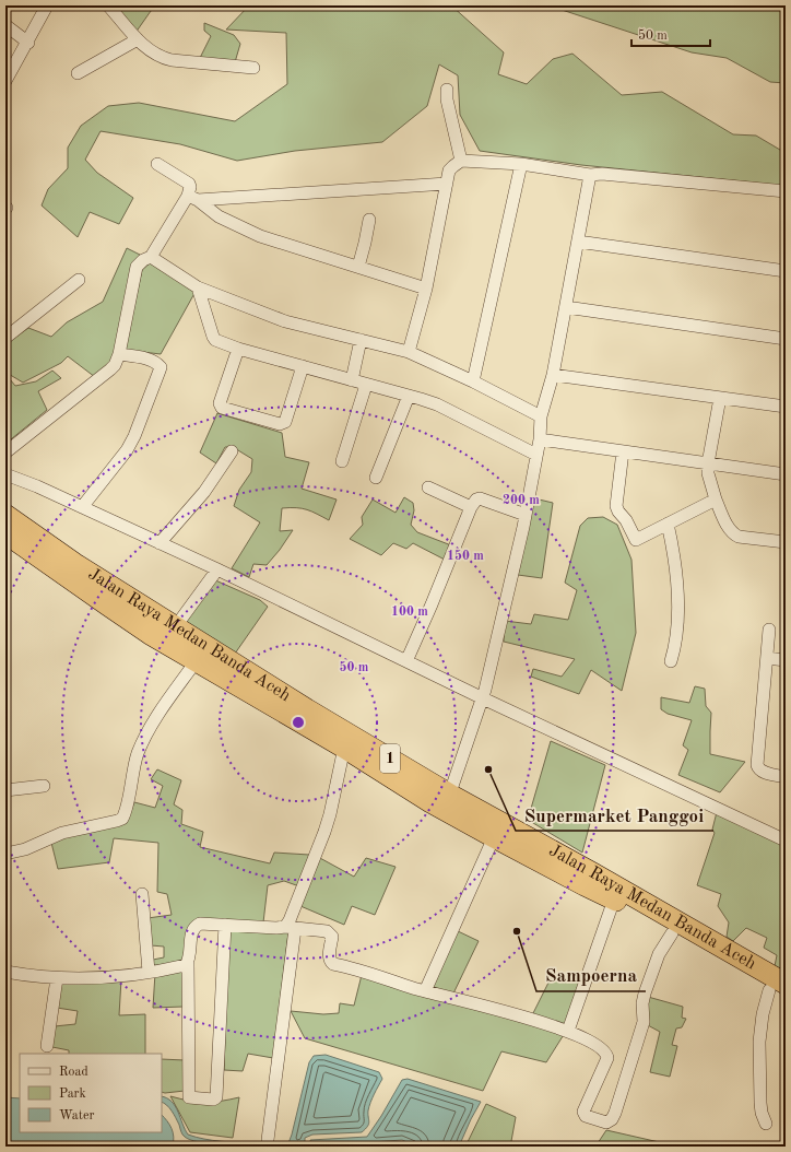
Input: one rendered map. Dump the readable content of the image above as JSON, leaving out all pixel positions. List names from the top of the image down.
{
  "streets": {
    "highway": ["Jalan Raya Medan Banda Aceh", "1"]
  },
  "places": ["Supermarket Panggoi", "Sampoerna"],
  "legend": ["Road", "Park", "Water"],
  "scale_bar": "50 m",
  "rings": [
    "200 m",
    "150 m",
    "100 m",
    "50 m"
  ]
}
